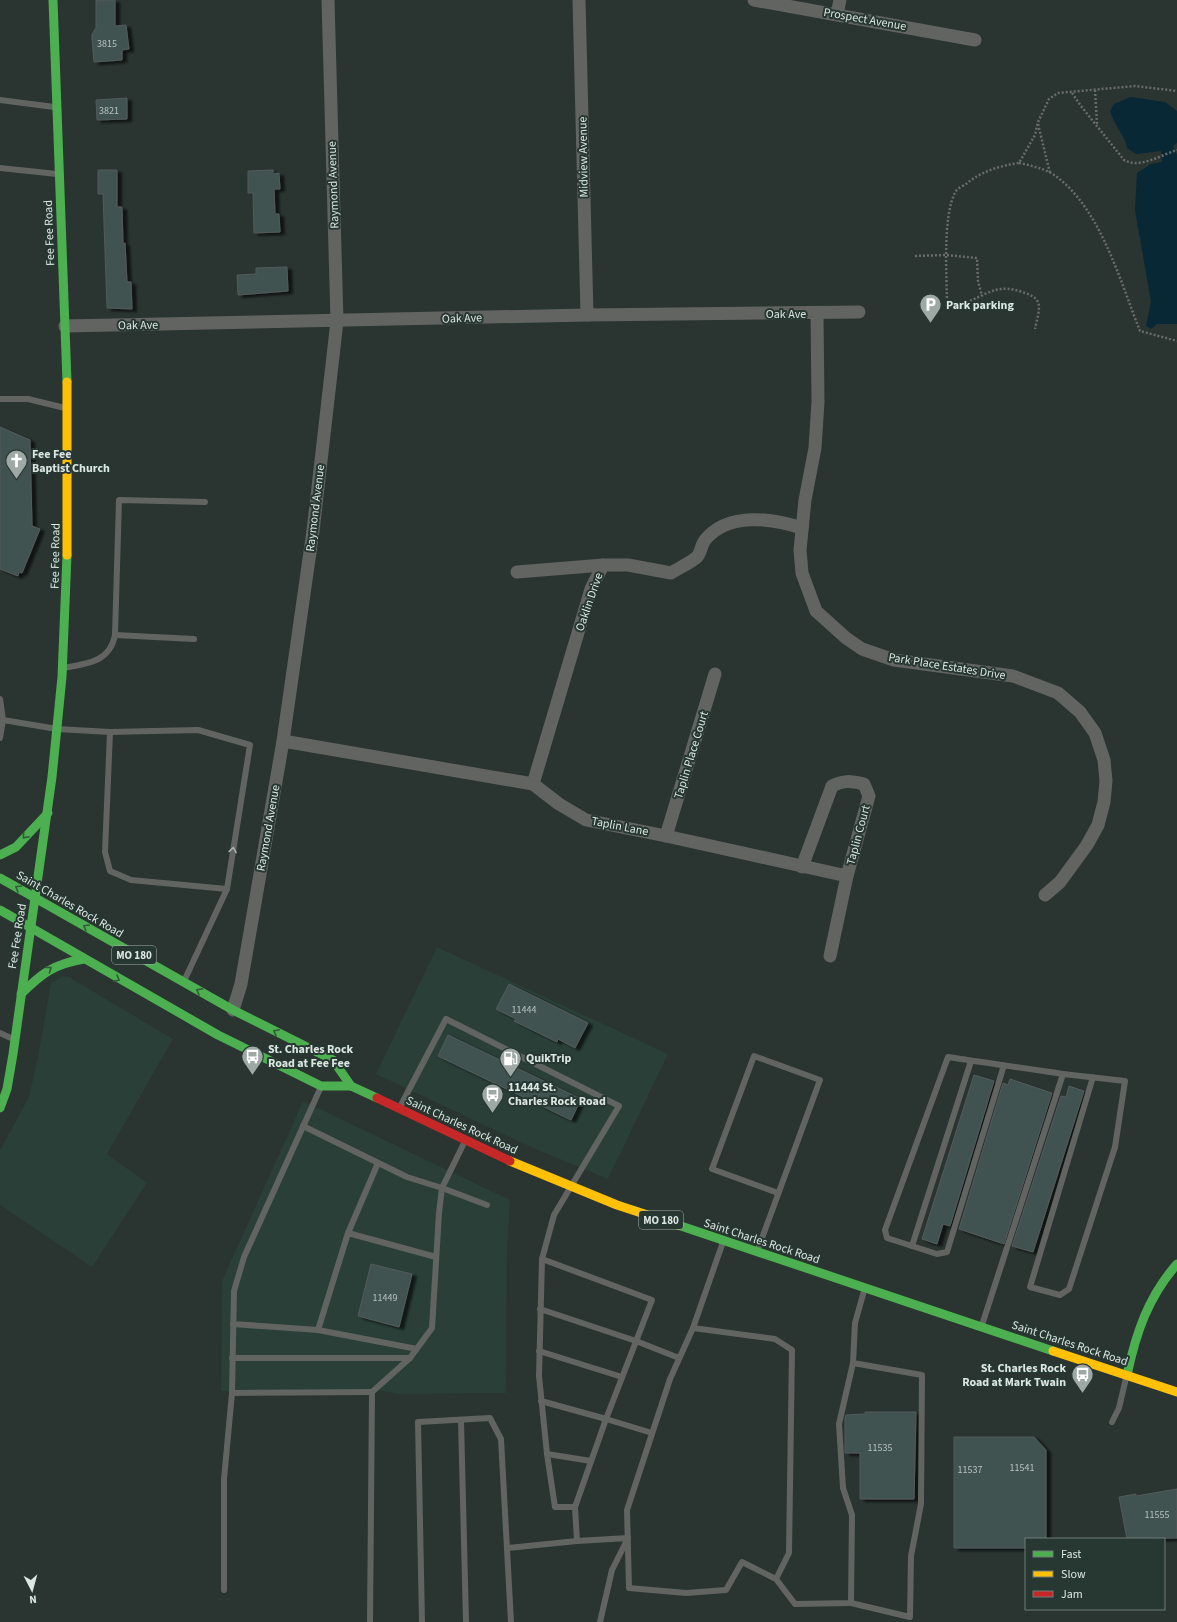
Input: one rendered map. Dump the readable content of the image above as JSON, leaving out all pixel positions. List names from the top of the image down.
{
  "streets": {
    "main road": ["Fee Fee Road", "Saint Charles Rock Road", "MO 180"],
    "street": [
      "Prospect Avenue",
      "Midview Avenue",
      "Raymond Avenue",
      "Oak Ave",
      "Oaklin Drive",
      "Park Place Estates Drive",
      "Taplin Place Court",
      "Taplin Lane",
      "Taplin Court"
    ]
  },
  "crossings": [
    ["Midview Avenue", "Oak Ave"],
    ["Raymond Avenue", "Oak Ave"],
    ["Raymond Avenue", "Taplin Lane"],
    ["Raymond Avenue", "Saint Charles Rock Road"],
    ["Fee Fee Road", "Oak Ave"],
    ["Fee Fee Road", "Saint Charles Rock Road"],
    ["Oak Ave", "Park Place Estates Drive"],
    ["Oaklin Drive", "Park Place Estates Drive"],
    ["Oaklin Drive", "Taplin Lane"],
    ["Taplin Place Court", "Taplin Lane"],
    ["Taplin Lane", "Taplin Court"]
  ],
  "places": {
    "parking": ["Park parking"],
    "church": ["Fee Fee Baptist Church"],
    "bus stop": ["St. Charles Rock Road at Fee Fee", "11444 St. Charles Rock Road", "St. Charles Rock Road at Mark Twain"],
    "fuel station": ["QuikTrip"]
  },
  "house_numbers": [
    "3815",
    "3821",
    "11444",
    "11449",
    "11535",
    "11541",
    "11537",
    "11555"
  ],
  "legend": ["Fast", "Slow", "Jam"],
  "north": "bottom"
}
